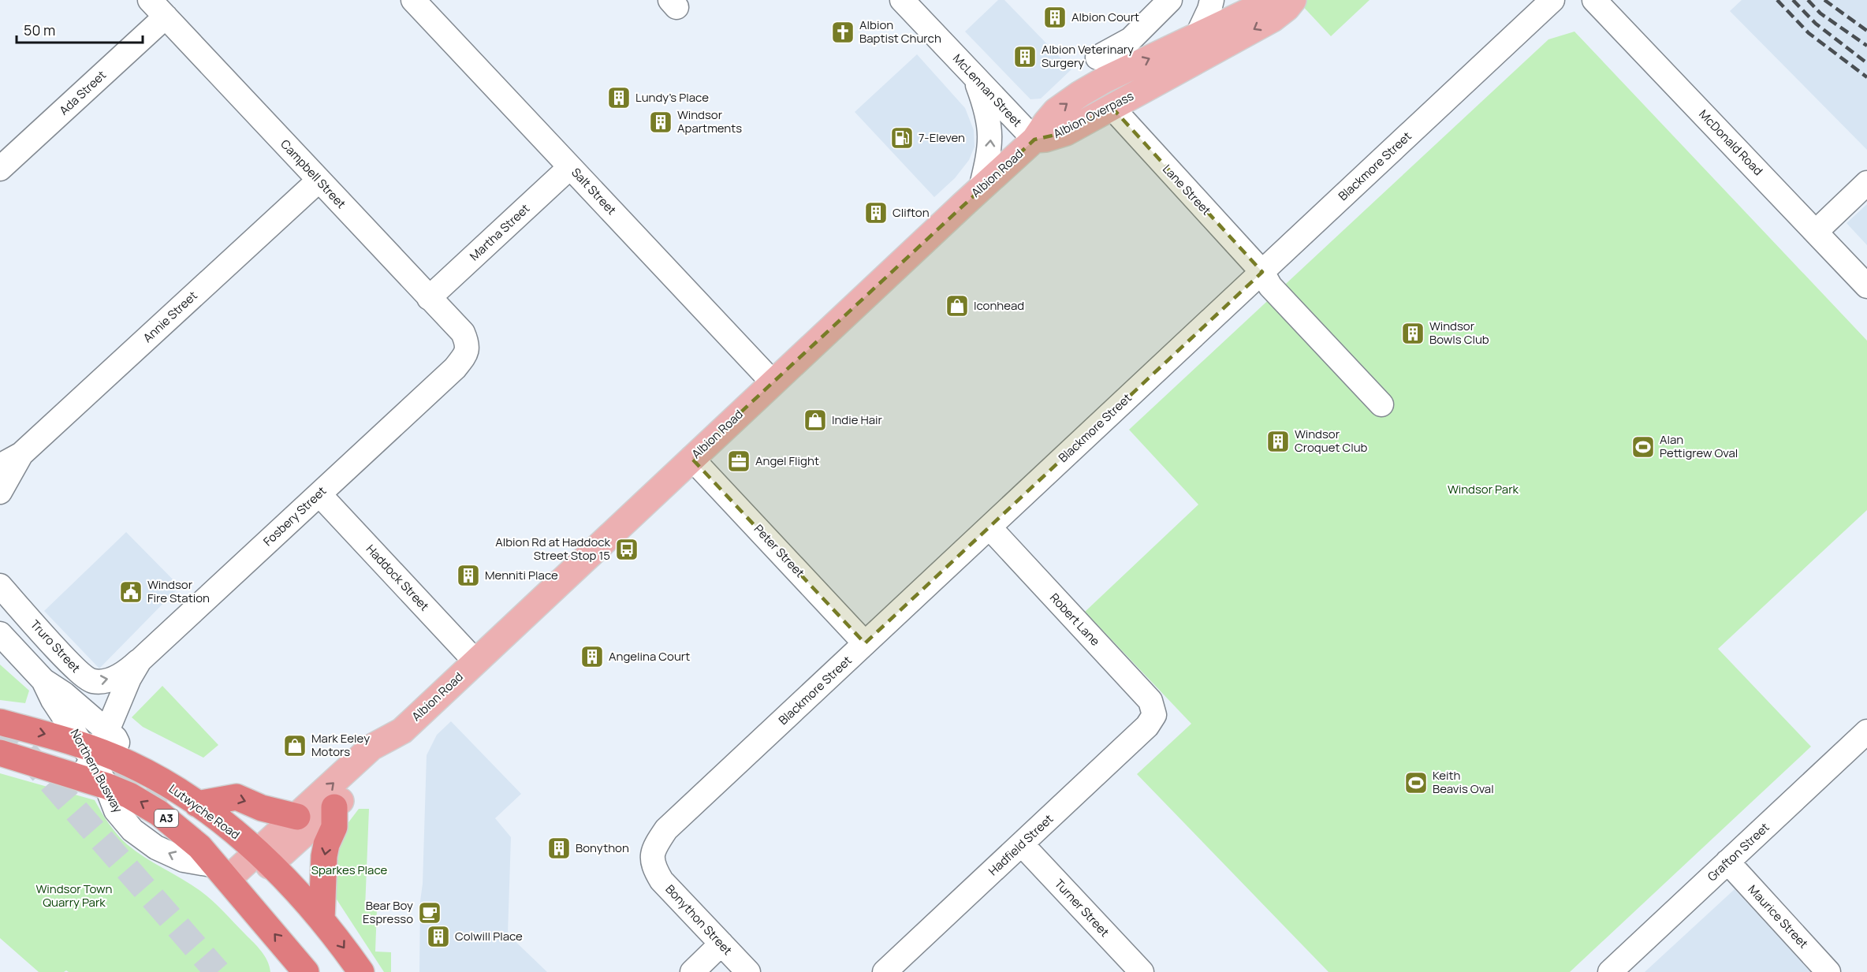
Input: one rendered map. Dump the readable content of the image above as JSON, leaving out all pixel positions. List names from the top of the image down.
{
  "streets": {
    "highway": ["Lutwyche Road", "A3"],
    "main road": ["Albion Overpass", "Albion Road"],
    "street": [
      "McLennan Street",
      "Ada Street",
      "McDonald Road",
      "Blackmore Street",
      "Campbell Street",
      "Lane Street",
      "Salt Street",
      "Martha Street",
      "Annie Street",
      "Fosbery Street",
      "Peter Street",
      "Haddock Street",
      "Robert Lane",
      "Truro Street",
      "Northern Busway",
      "Hadfield Street",
      "Grafton Street",
      "Turner Street",
      "Maurice Street",
      "Bonython Street"
    ]
  },
  "crossings": [
    ["McLennan Street", "Albion Overpass"],
    ["McLennan Street", "Albion Road"],
    ["Ada Street", "Campbell Street"],
    ["Albion Overpass", "Albion Road"],
    ["Albion Overpass", "Lane Street"],
    ["Blackmore Street", "Lane Street"],
    ["Blackmore Street", "Peter Street"],
    ["Blackmore Street", "Robert Lane"],
    ["Blackmore Street", "Bonython Street"],
    ["Albion Road", "Salt Street"],
    ["Albion Road", "Peter Street"],
    ["Albion Road", "Haddock Street"],
    ["Albion Road", "Lutwyche Road"],
    ["Campbell Street", "Martha Street"],
    ["Campbell Street", "Annie Street"],
    ["Campbell Street", "Fosbery Street"],
    ["Salt Street", "Martha Street"],
    ["Fosbery Street", "Haddock Street"],
    ["Fosbery Street", "Truro Street"],
    ["Fosbery Street", "Northern Busway"],
    ["Fosbery Street", "Lutwyche Road"],
    ["Robert Lane", "Hadfield Street"],
    ["Northern Busway", "Lutwyche Road"],
    ["Hadfield Street", "Turner Street"],
    ["Grafton Street", "Maurice Street"]
  ],
  "one_way": ["Truro Street"],
  "parks": ["Windsor Park", "Sparkes Place", "Windsor Town Quarry Park"],
  "places": {
    "building": [
      "Albion Court",
      "Albion Veterinary Surgery",
      "Lundy's Place",
      "Windsor Apartments",
      "Clifton",
      "Windsor Bowls Club",
      "Windsor Croquet Club",
      "Menniti Place",
      "Angelina Court",
      "Bonython",
      "Colwill Place"
    ],
    "church": ["Albion Baptist Church"],
    "fuel station": ["7-Eleven"],
    "shop": ["Iconhead", "Indie Hair", "Mark Eeley Motors"],
    "sports": ["Alan Pettigrew Oval", "Keith Beavis Oval"],
    "office": ["Angel Flight"],
    "bus stop": ["Albion Rd at Haddock Street Stop 15"],
    "public building": ["Windsor Fire Station"],
    "cafe": ["Bear Boy Espresso"]
  },
  "scale_bar": "50 m"
}
